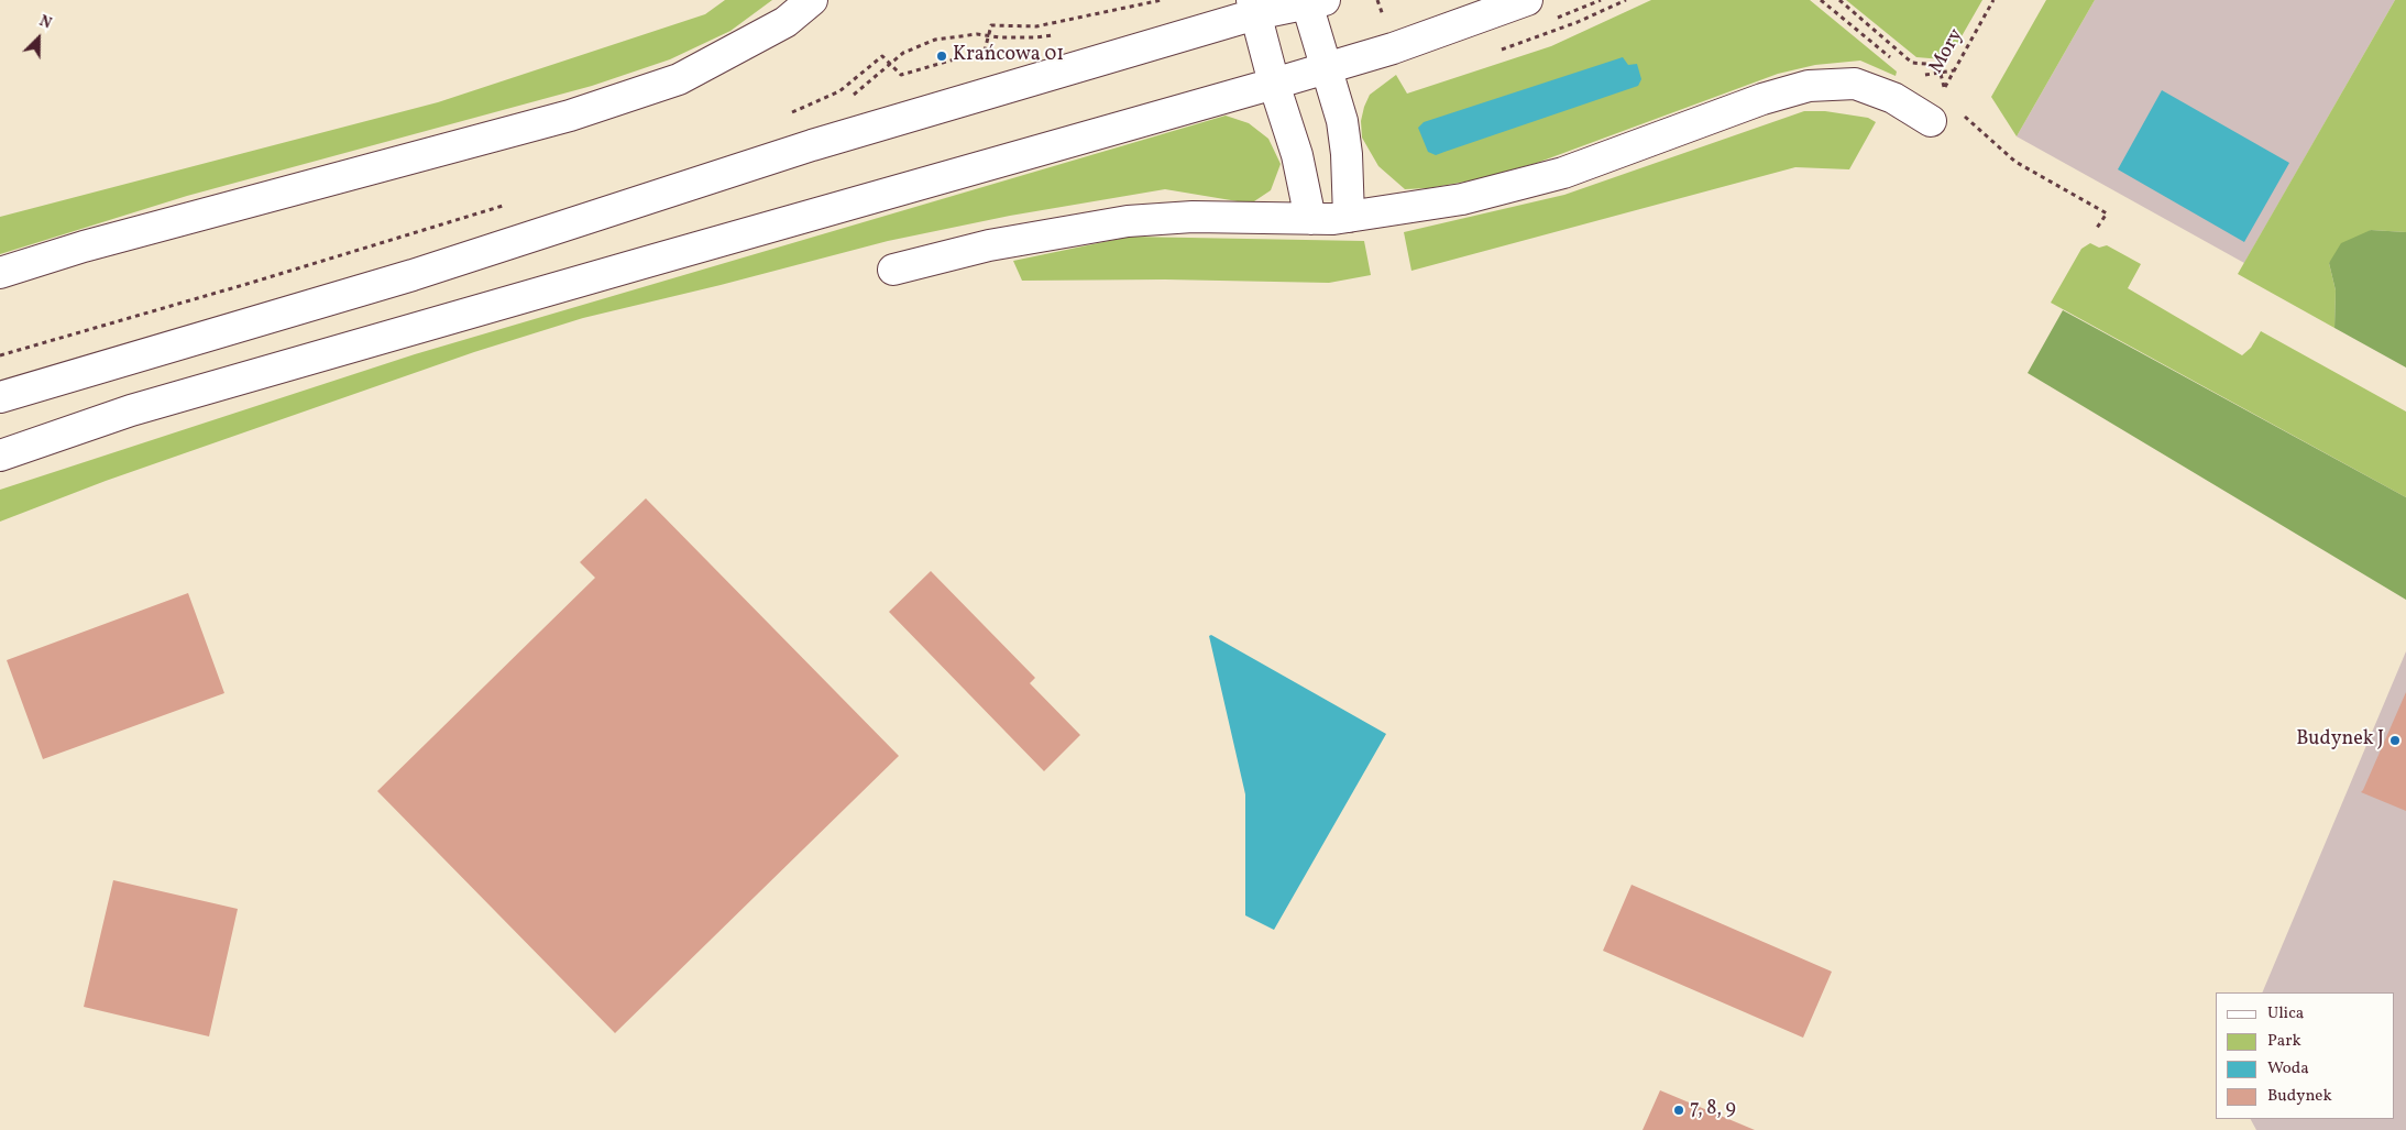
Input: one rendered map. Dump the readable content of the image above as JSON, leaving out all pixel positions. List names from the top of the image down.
{
  "streets": {
    "path": ["Mory"]
  },
  "places": ["Krańcowa 01", "Budynek J", "7, 8, 9"],
  "legend": [
    "Ulica",
    "Park",
    "Woda",
    "Budynek"
  ],
  "north": "top right"
}
